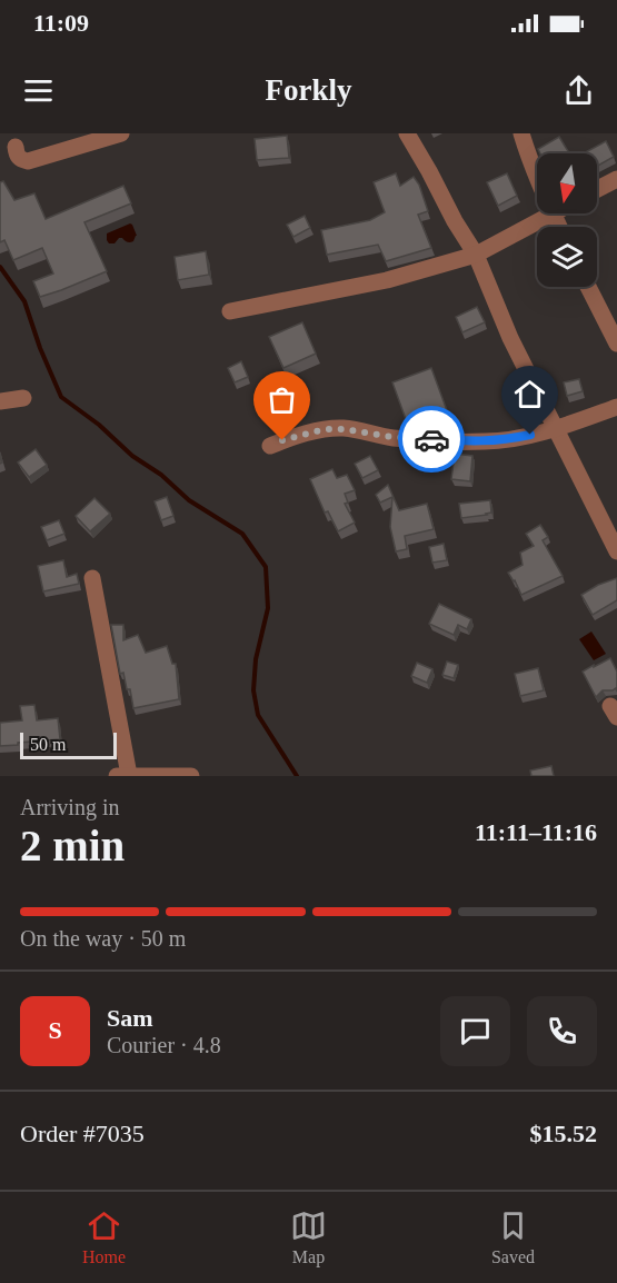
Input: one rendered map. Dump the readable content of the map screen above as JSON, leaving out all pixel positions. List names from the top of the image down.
{
  "scale_bar": "50 m",
  "north": "bottom",
  "page": {
    "status": "11:09",
    "header": "Forkly",
    "scale": "50 m",
    "heading": ["2 min", "Arriving in", "11:11–11:16"],
    "panel": [
      "Sam",
      "Courier · 4.8",
      "Order #7035",
      "$15.52"
    ],
    "bar": "On the way · 50 m",
    "round": "S",
    "tabs": ["Home", "Map", "Saved"]
  }
}
